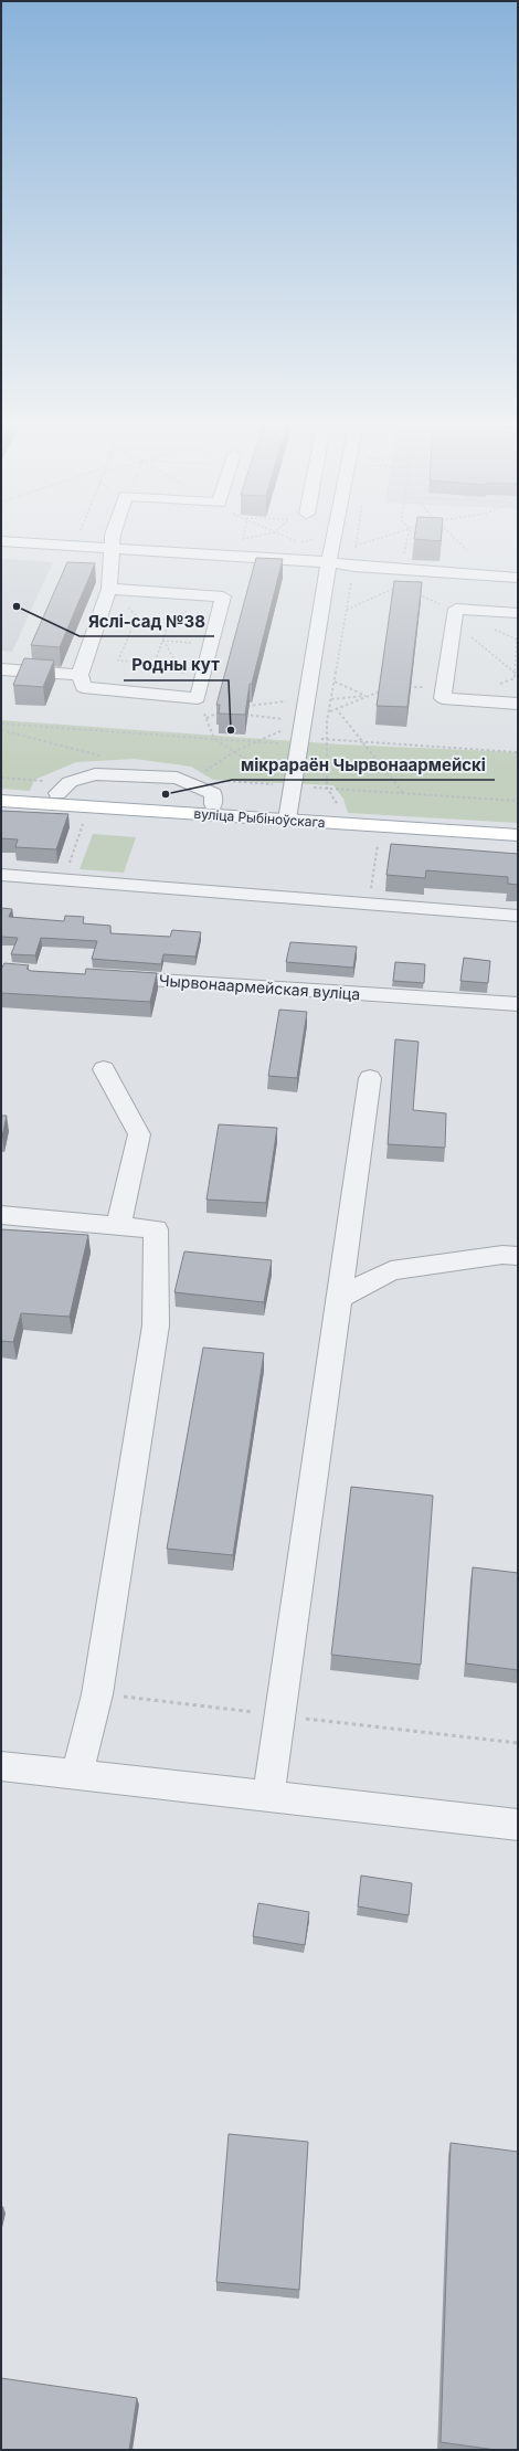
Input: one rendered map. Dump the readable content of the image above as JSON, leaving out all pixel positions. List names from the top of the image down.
{
  "streets": {
    "main road": ["вуліца Рыбіноўскага"],
    "street": ["Чырвонаармейская вуліца"]
  },
  "places": ["Яслі-сад №38", "Родны кут", "мікрараён Чырвонаармейскі"]
}
